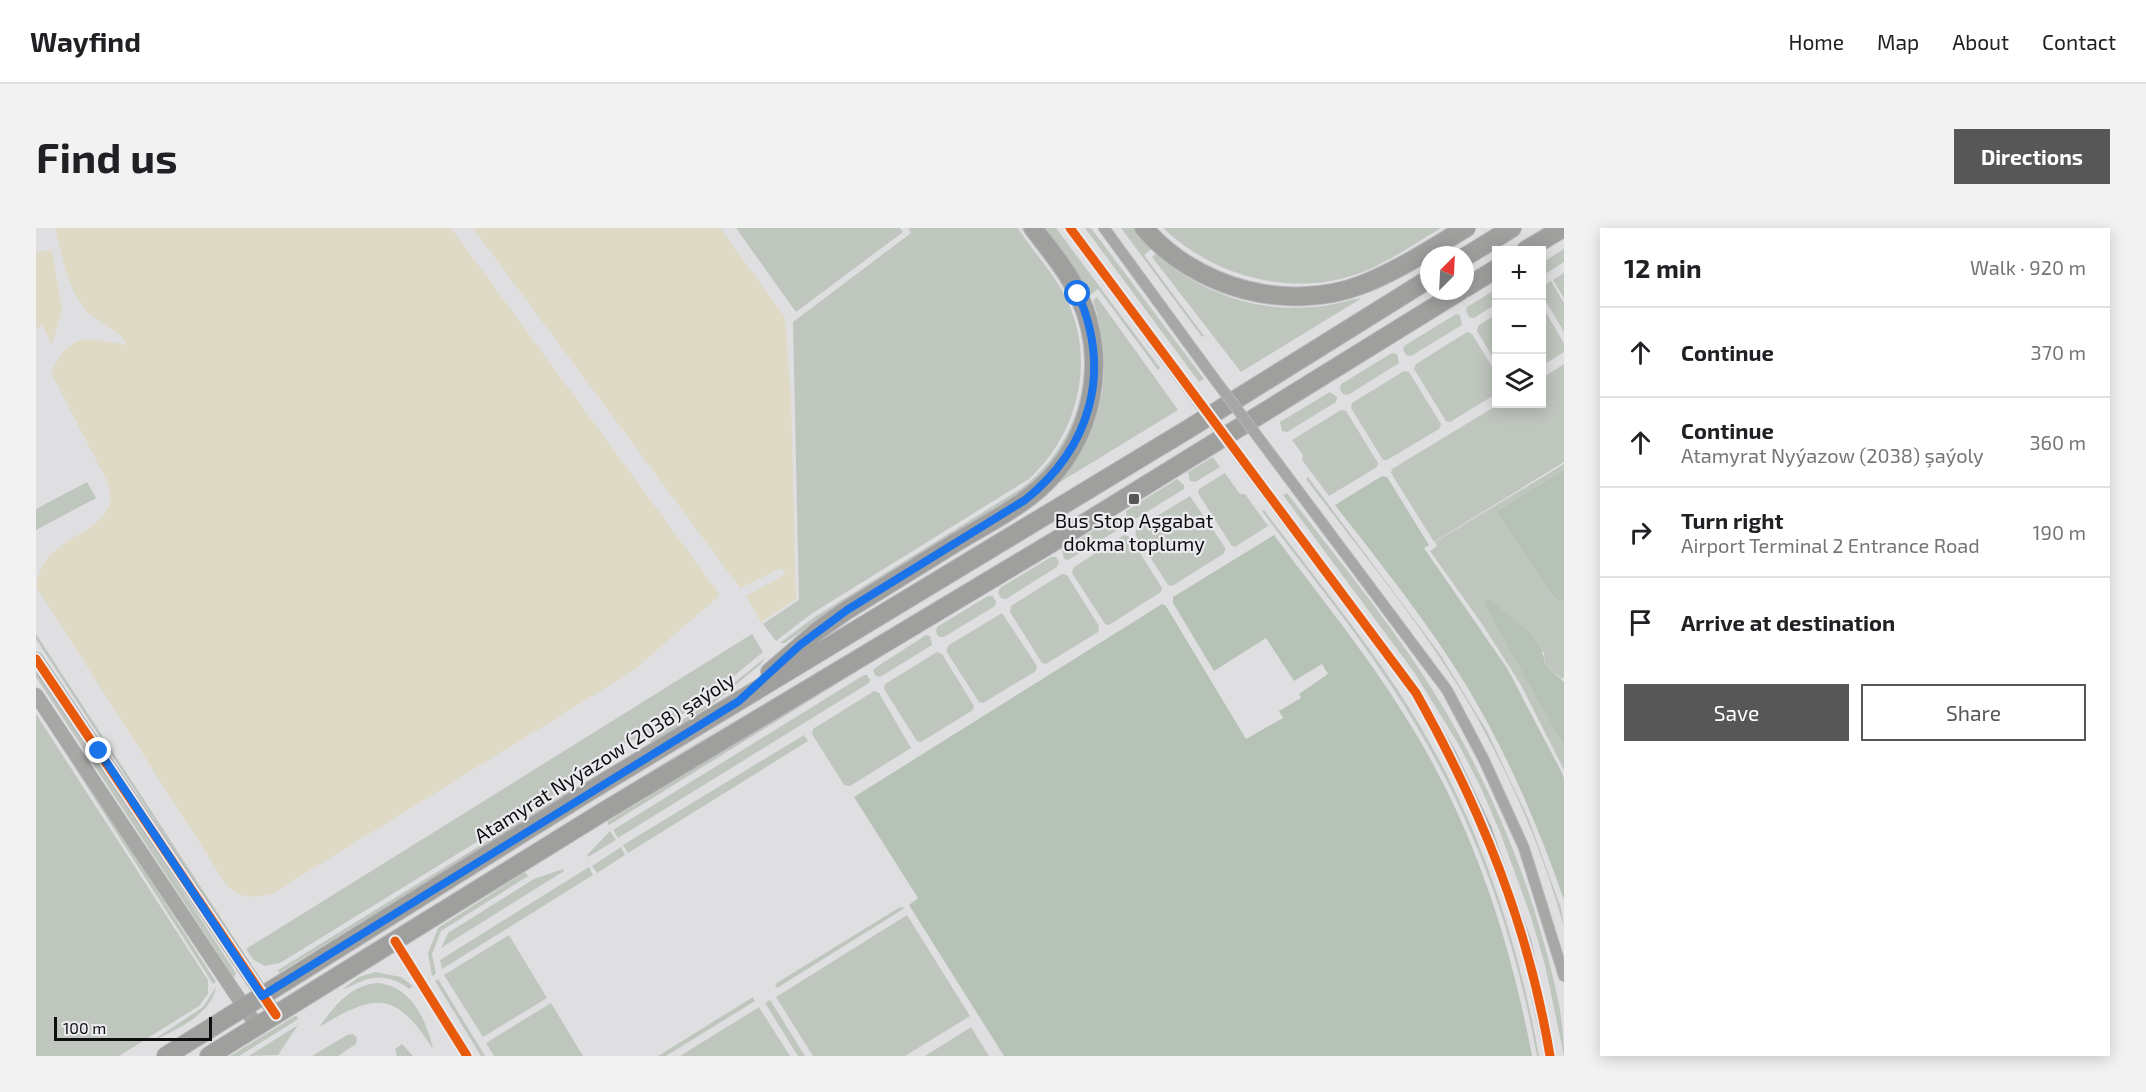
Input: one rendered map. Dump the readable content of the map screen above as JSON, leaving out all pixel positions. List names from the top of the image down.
{
  "streets": {
    "main road": ["Atamyrat Nyýazow (2038) şaýoly"]
  },
  "places": {
    "transit": ["Bus Stop Aşgabat dokma toplumy"]
  },
  "scale_bar": "100 m",
  "north": "top right",
  "page": {
    "header": "Wayfind",
    "nav": [
      "Home",
      "Map",
      "About",
      "Contact"
    ],
    "buttons": [
      "Directions",
      ["Save", "Share"]
    ],
    "title": "Find us",
    "heading": ["12 min", "Walk · 920 m"],
    "map_buttons": ["+", "−"],
    "list": [
      ["Continue", "370 m"],
      ["Continue", "Atamyrat Nyýazow (2038) şaýoly", "360 m"],
      ["Turn right", "Airport Terminal 2 Entrance Road", "190 m"],
      "Arrive at destination"
    ],
    "scale": "100 m"
  }
}
